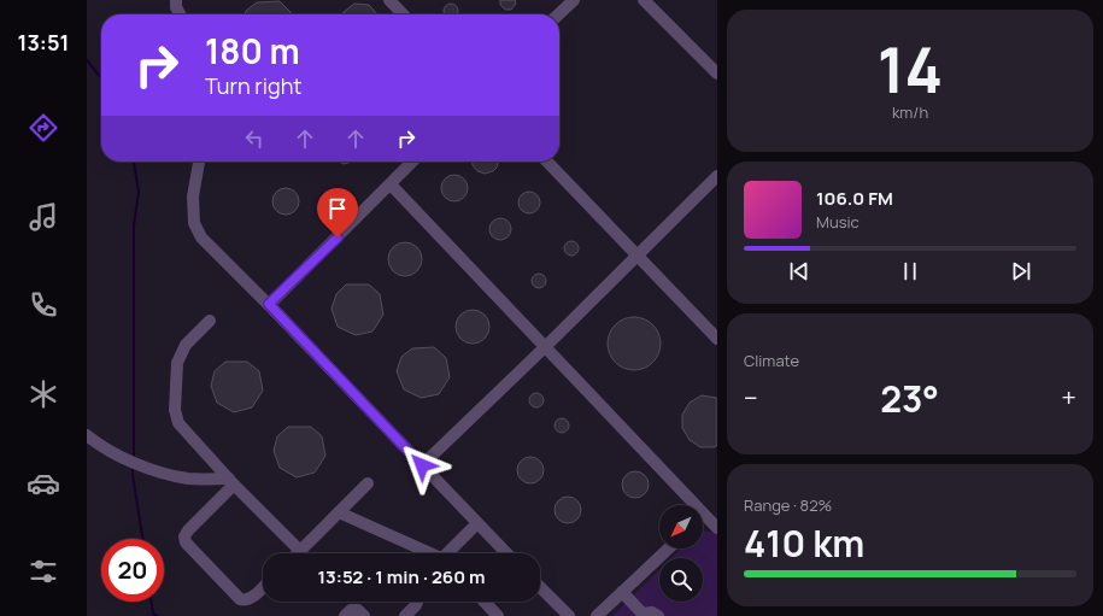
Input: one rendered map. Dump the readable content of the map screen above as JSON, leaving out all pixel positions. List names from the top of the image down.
{
  "north": "bottom left",
  "page": {
    "tabs": "13:51",
    "tile": [
      ["14", "km/h"],
      "Climate",
      ["Range · 82%", "410 km"]
    ],
    "turn": ["180 m", "Turn right"],
    "song": ["106.0 FM", "Music"],
    "heat": ["−", "23°", "+"],
    "limit": "20",
    "trip": "13:52 · 1 min · 260 m"
  }
}
